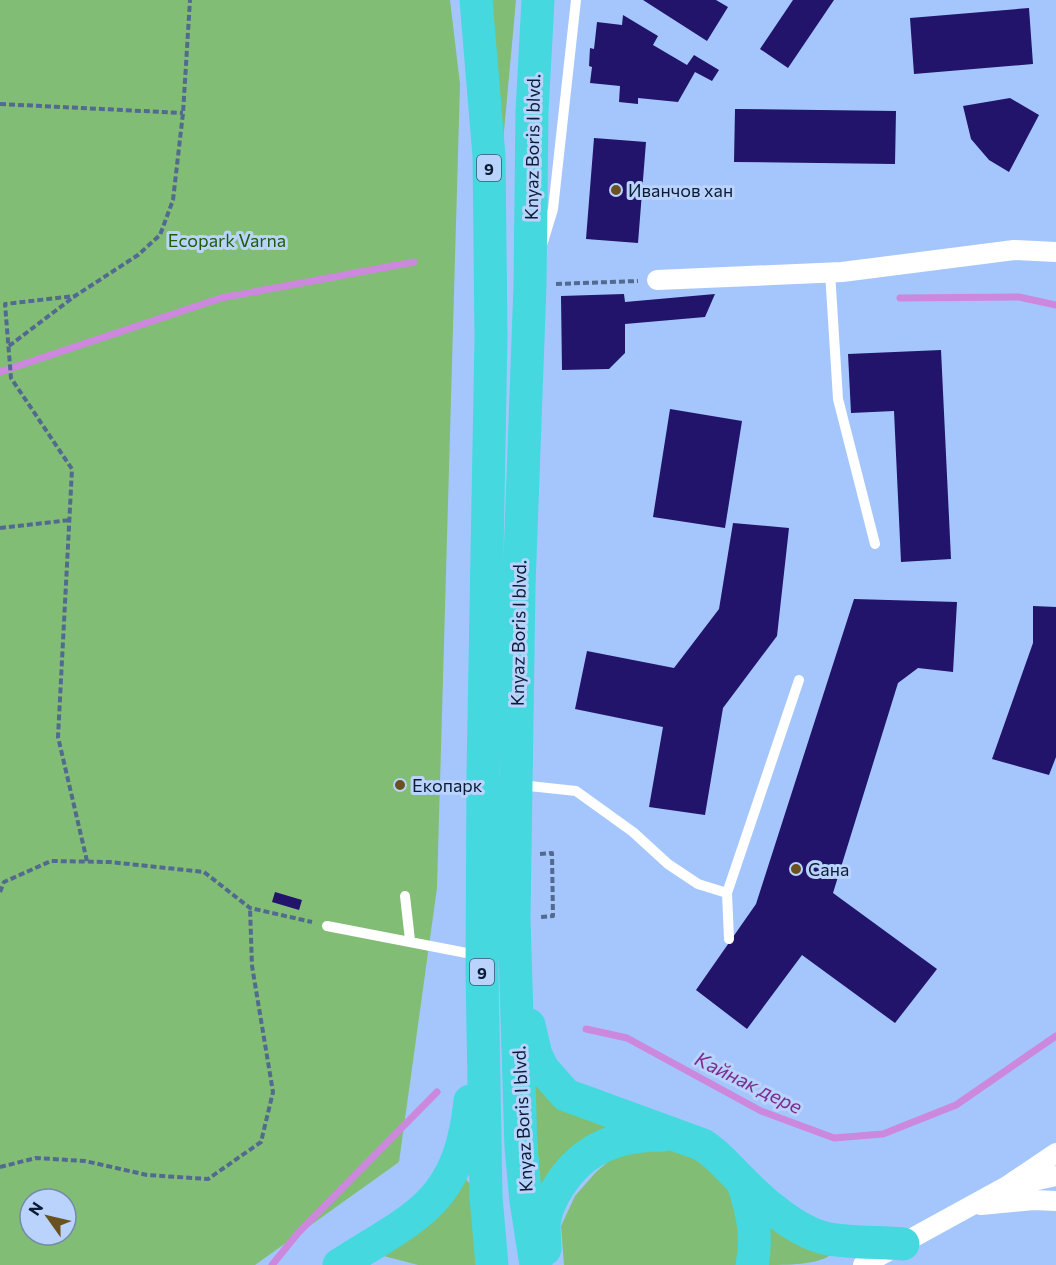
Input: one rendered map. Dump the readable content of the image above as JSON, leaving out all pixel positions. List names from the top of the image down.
{
  "streets": {
    "highway": ["Knyaz Boris I blvd.", "9"]
  },
  "water": ["Кайнак дере"],
  "parks": ["Ecopark Varna"],
  "places": ["Иванчов хан", "Екопарк", "Сана"],
  "north": "top left"
}
